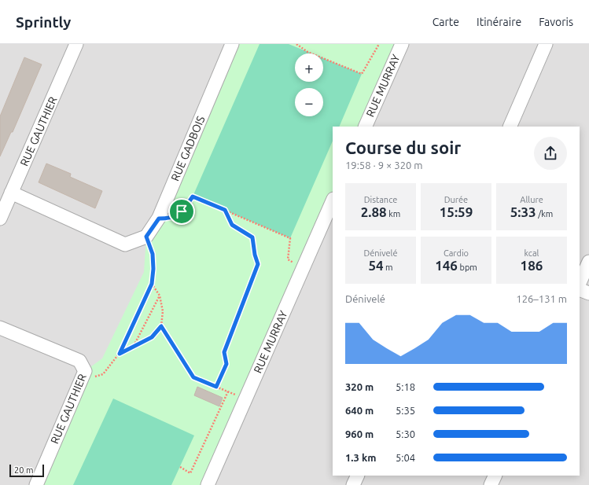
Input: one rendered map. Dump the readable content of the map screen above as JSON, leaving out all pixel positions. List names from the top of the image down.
{
  "streets": {
    "street": ["RUE MURRAY", "RUE GAUTHIER", "RUE GADBOIS"]
  },
  "scale_bar": "20 m",
  "page": {
    "header": "Sprintly",
    "nav": ["Carte", "Itinéraire", "Favoris"],
    "map_buttons": ["+", "−"],
    "heading": ["Course du soir", "19:58 · 9 × 320 m"],
    "stats": [
      ["Distance", "2.88 km"],
      ["Durée", "15:59"],
      ["Allure", "5:33 /km"],
      ["Dénivelé", "54 m"],
      ["Cardio", "146 bpm"],
      ["kcal", "186"]
    ],
    "chart": ["Dénivelé", "126–131 m"],
    "list": [
      {
        "name": "320 m",
        "note": "5:18"
      },
      {
        "name": "640 m",
        "note": "5:35"
      },
      {
        "name": "960 m",
        "note": "5:30"
      },
      {
        "name": "1.3 km",
        "note": "5:04"
      }
    ],
    "scale": "20 m"
  }
}
